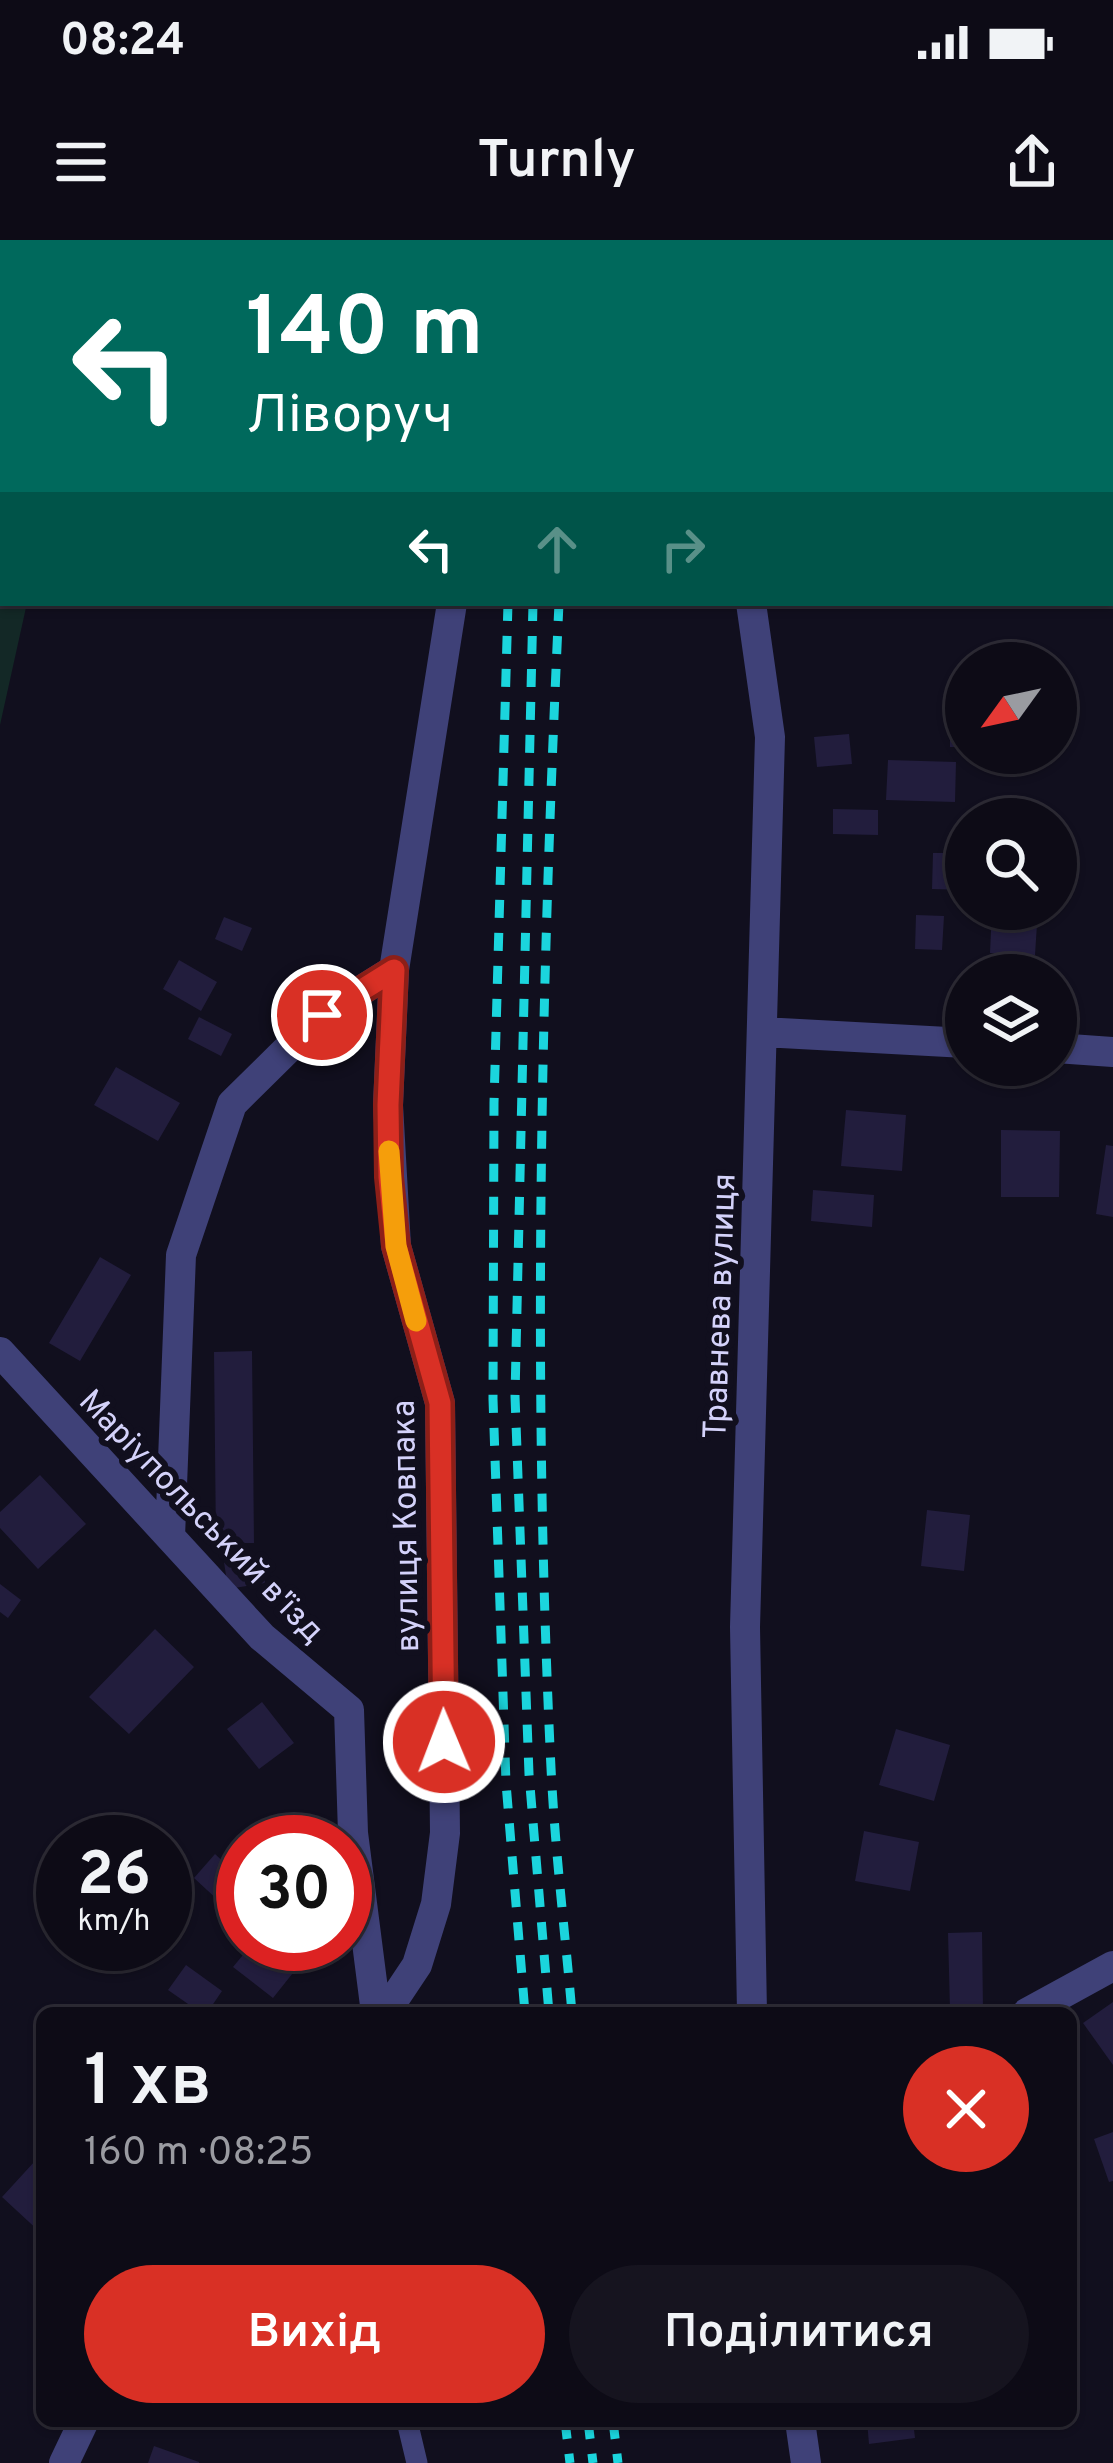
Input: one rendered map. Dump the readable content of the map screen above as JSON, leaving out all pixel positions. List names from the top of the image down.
{
  "streets": {
    "street": ["Травнева вулиця", "Маріупольський в'їзд", "вулиця Ковпака"]
  },
  "north": "bottom left",
  "page": {
    "status": "08:24",
    "header": "Turnly",
    "turn": ["140 m", "Ліворуч"],
    "speed": "26 km/h",
    "limit": "30",
    "heading": ["1 хв", "160 m · 08:25"],
    "buttons": ["Вихід", "Поділитися"]
  }
}
